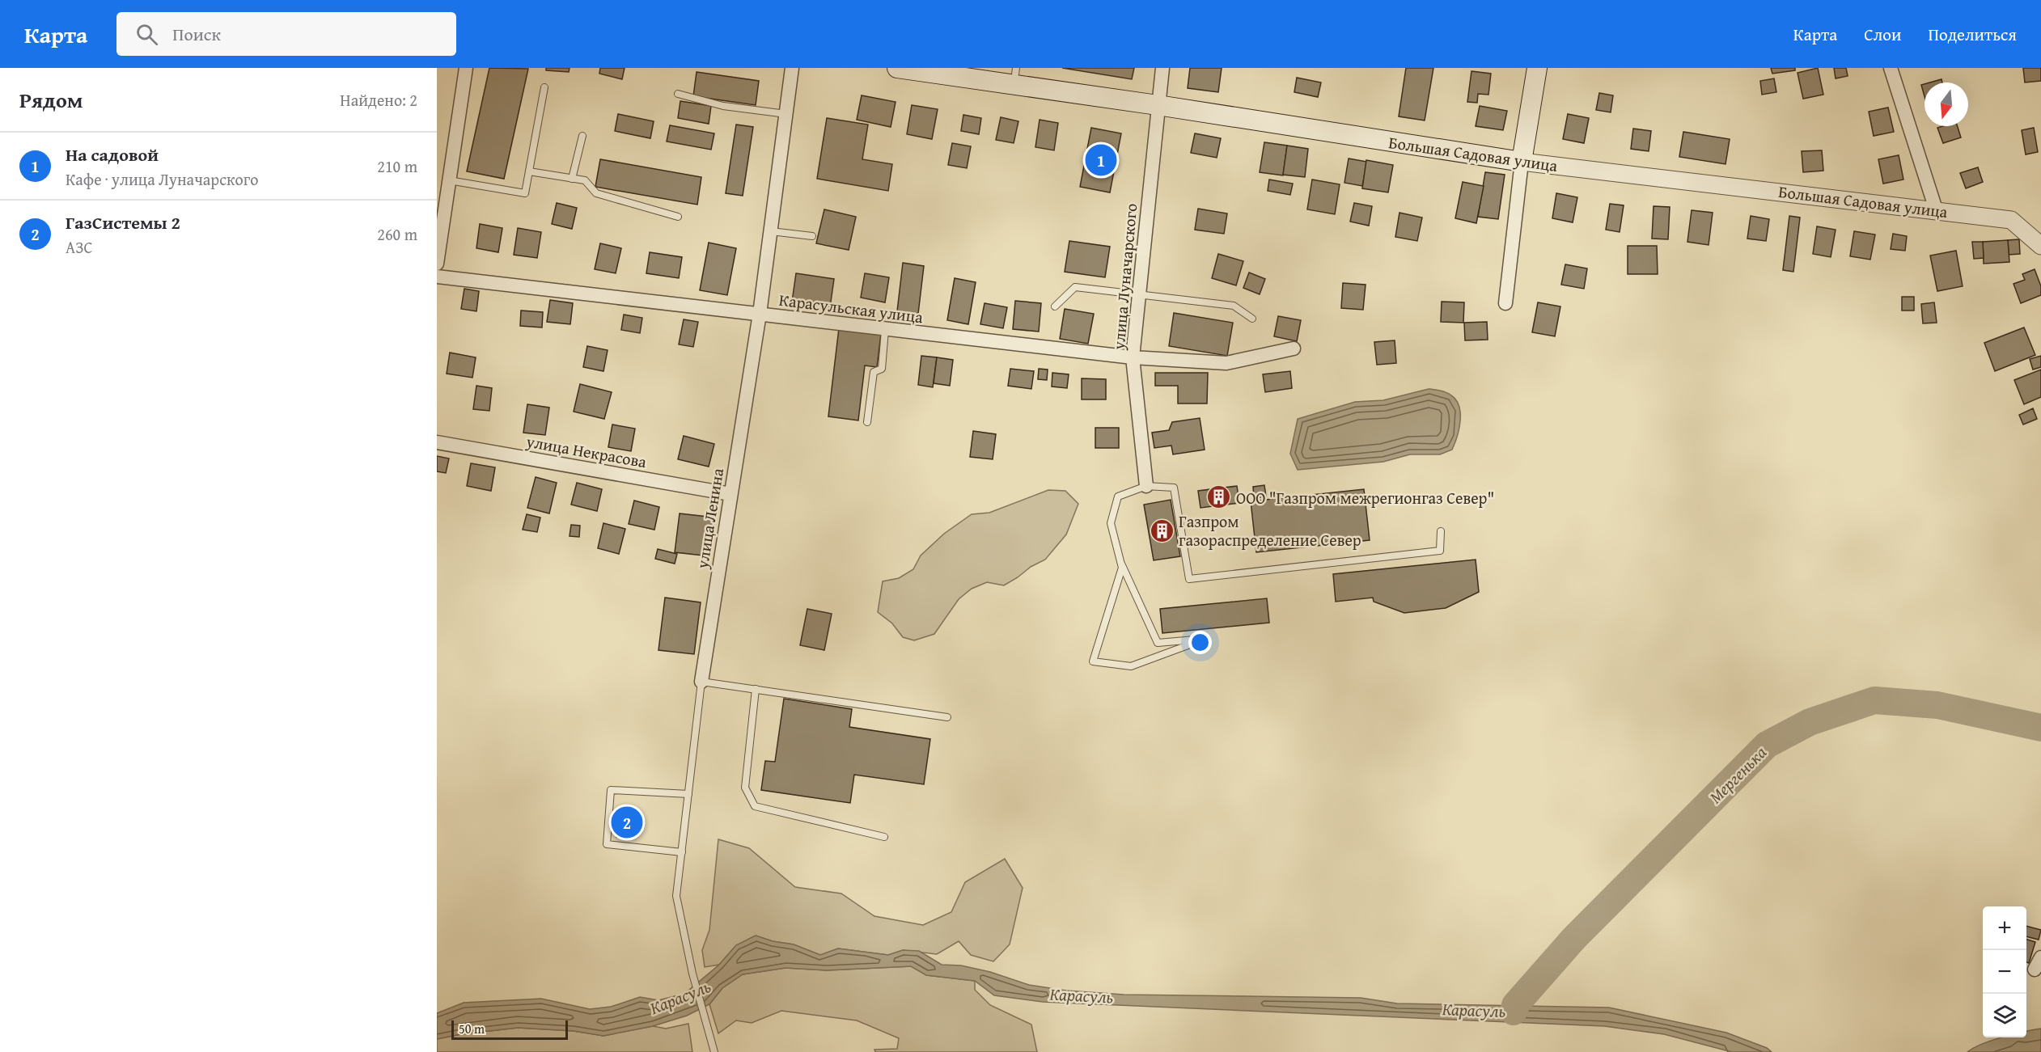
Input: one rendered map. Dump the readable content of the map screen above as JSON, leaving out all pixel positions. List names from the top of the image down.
{
  "streets": {
    "main road": ["Большая Садовая улица"],
    "street": [
      "улица Луначарского",
      "Карасульская улица",
      "улица Некрасова",
      "улица Ленина"
    ]
  },
  "crossings": [
    ["Большая Садовая улица", "улица Луначарского"],
    ["улица Луначарского", "Карасульская улица"],
    ["Карасульская улица", "улица Ленина"],
    ["улица Некрасова", "улица Ленина"]
  ],
  "water": ["Мергенька", "Карасуль"],
  "places": {
    "building": ["ООО \"Газпром межрегионгаз Север\"", "Газпром газораспределение Север"]
  },
  "scale_bar": "50 m",
  "north": "bottom",
  "page": {
    "header": "Карта",
    "search": "Поиск",
    "nav": ["Карта", "Слои", "Поделиться"],
    "heading": ["Рядом", "Найдено: 2"],
    "list": [
      {
        "mark": "1",
        "name": "На садовой",
        "note": "Кафе · улица Луначарского",
        "value": "210 m"
      },
      {
        "mark": "2",
        "name": "ГазСистемы 2",
        "note": "АЗС",
        "value": "260 m"
      }
    ],
    "pins": ["1", "2"],
    "map_buttons": ["+", "−"],
    "scale": "50 m"
  }
}
